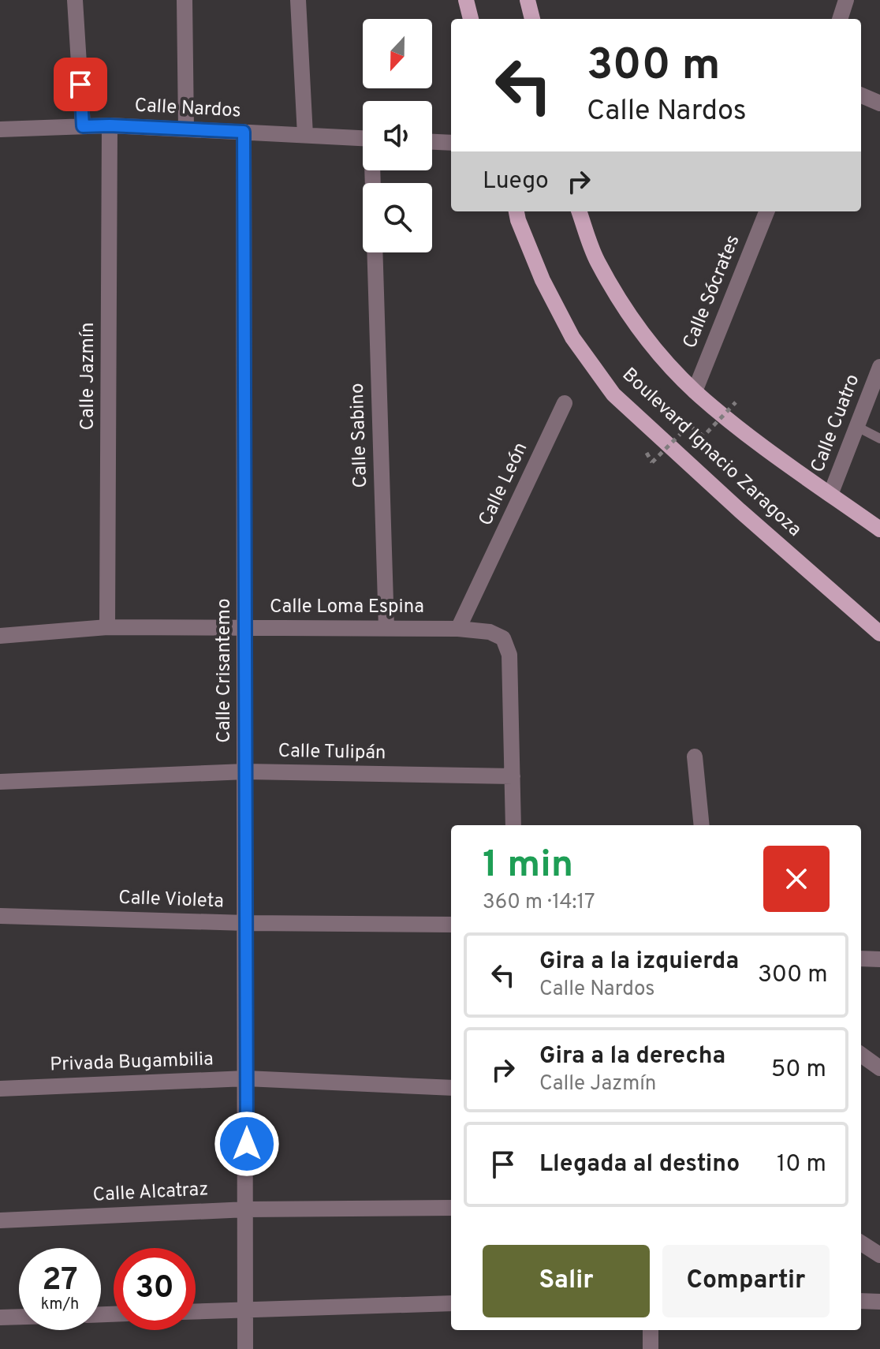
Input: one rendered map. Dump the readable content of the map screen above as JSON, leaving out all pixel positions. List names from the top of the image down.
{
  "streets": {
    "main road": ["Boulevard Ignacio Zaragoza"],
    "street": [
      "Calle Nardos",
      "Calle Sócrates",
      "Calle Jazmín",
      "Calle Cuatro",
      "Calle Sabino",
      "Calle León",
      "Calle Loma Espina",
      "Calle Crisantemo",
      "Calle Tulipán",
      "Calle Violeta",
      "Privada Bugambilia",
      "Calle Alcatraz"
    ]
  },
  "crossings": [
    ["Calle Nardos", "Calle Jazmín"],
    ["Calle Nardos", "Calle Crisantemo"],
    ["Calle Sócrates", "Boulevard Ignacio Zaragoza"],
    ["Calle Jazmín", "Calle Loma Espina"],
    ["Calle Cuatro", "Boulevard Ignacio Zaragoza"],
    ["Calle Sabino", "Calle Loma Espina"],
    ["Calle León", "Calle Loma Espina"],
    ["Calle Loma Espina", "Calle Crisantemo"],
    ["Calle Loma Espina", "Calle Tulipán"],
    ["Calle Crisantemo", "Calle Tulipán"],
    ["Calle Crisantemo", "Calle Violeta"],
    ["Calle Crisantemo", "Privada Bugambilia"],
    ["Calle Crisantemo", "Calle Alcatraz"]
  ],
  "north": "bottom",
  "page": {
    "turn": ["300 m", "Calle Nardos"],
    "then": "Luego",
    "heading": ["1 min", "360 m · 14:17"],
    "list": [
      {
        "name": "Gira a la izquierda",
        "note": "Calle Nardos",
        "value": "300 m"
      },
      {
        "name": "Gira a la derecha",
        "note": "Calle Jazmín",
        "value": "50 m"
      },
      {
        "name": "Llegada al destino",
        "value": "10 m"
      }
    ],
    "buttons": ["Salir", "Compartir"],
    "speed": "27 km/h",
    "limit": "30"
  }
}
